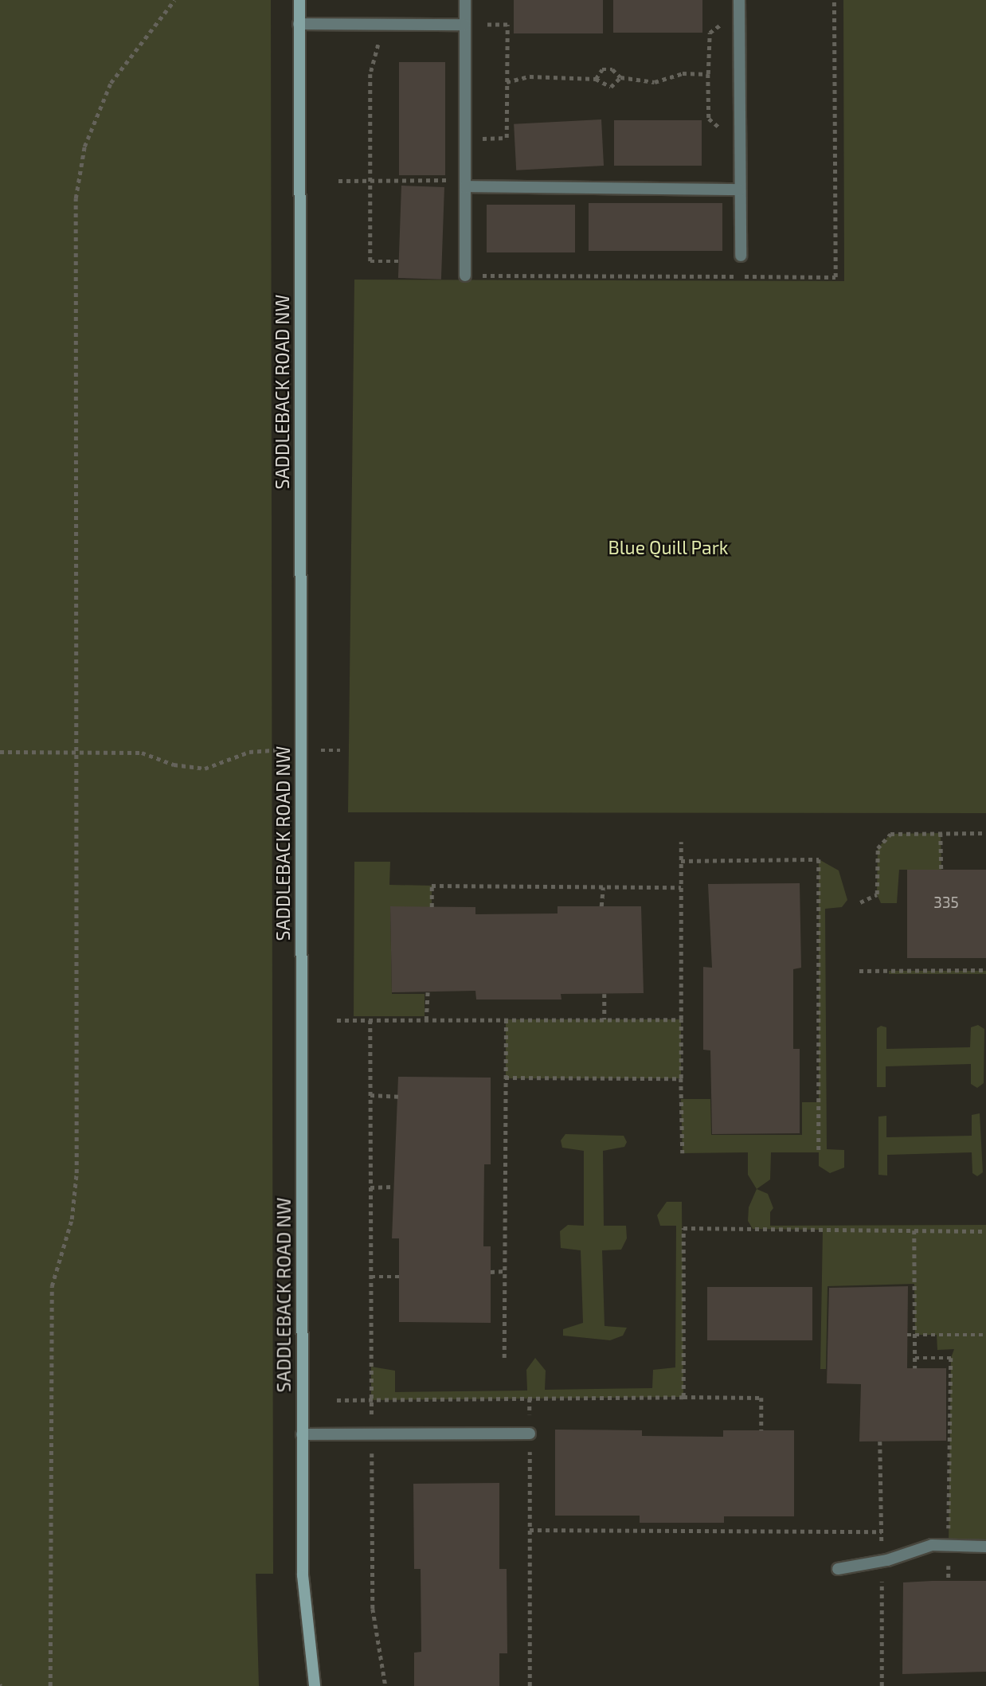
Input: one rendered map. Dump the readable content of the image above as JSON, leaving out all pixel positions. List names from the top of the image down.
{
  "streets": {
    "street": ["SADDLEBACK ROAD NW"]
  },
  "parks": ["Blue Quill Park"],
  "house_numbers": ["335"]
}
